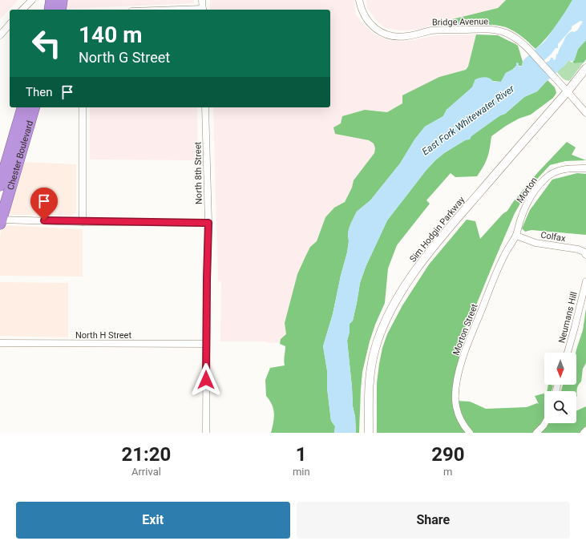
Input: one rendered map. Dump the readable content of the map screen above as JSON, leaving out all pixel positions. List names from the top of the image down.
{
  "streets": {
    "highway": ["Chester Boulevard"],
    "street": [
      "Bridge Avenue",
      "North 8th Street",
      "Morton",
      "Sim Hodgin Parkway",
      "Colfax",
      "Neumans Hill",
      "Morton Street",
      "North H Street"
    ]
  },
  "crossings": [
    ["Bridge Avenue", "Sim Hodgin Parkway"],
    ["North 8th Street", "North H Street"],
    ["Morton", "Colfax"],
    ["Morton", "Morton Street"],
    ["Colfax", "Morton Street"]
  ],
  "water": ["East Fork Whitewater River"],
  "north": "bottom",
  "page": {
    "turn": ["140 m", "North G Street"],
    "then": "Then",
    "eta": [
      "21:20",
      "Arrival",
      "1",
      "min",
      "290",
      "m"
    ],
    "buttons": ["Exit", "Share"]
  }
}
